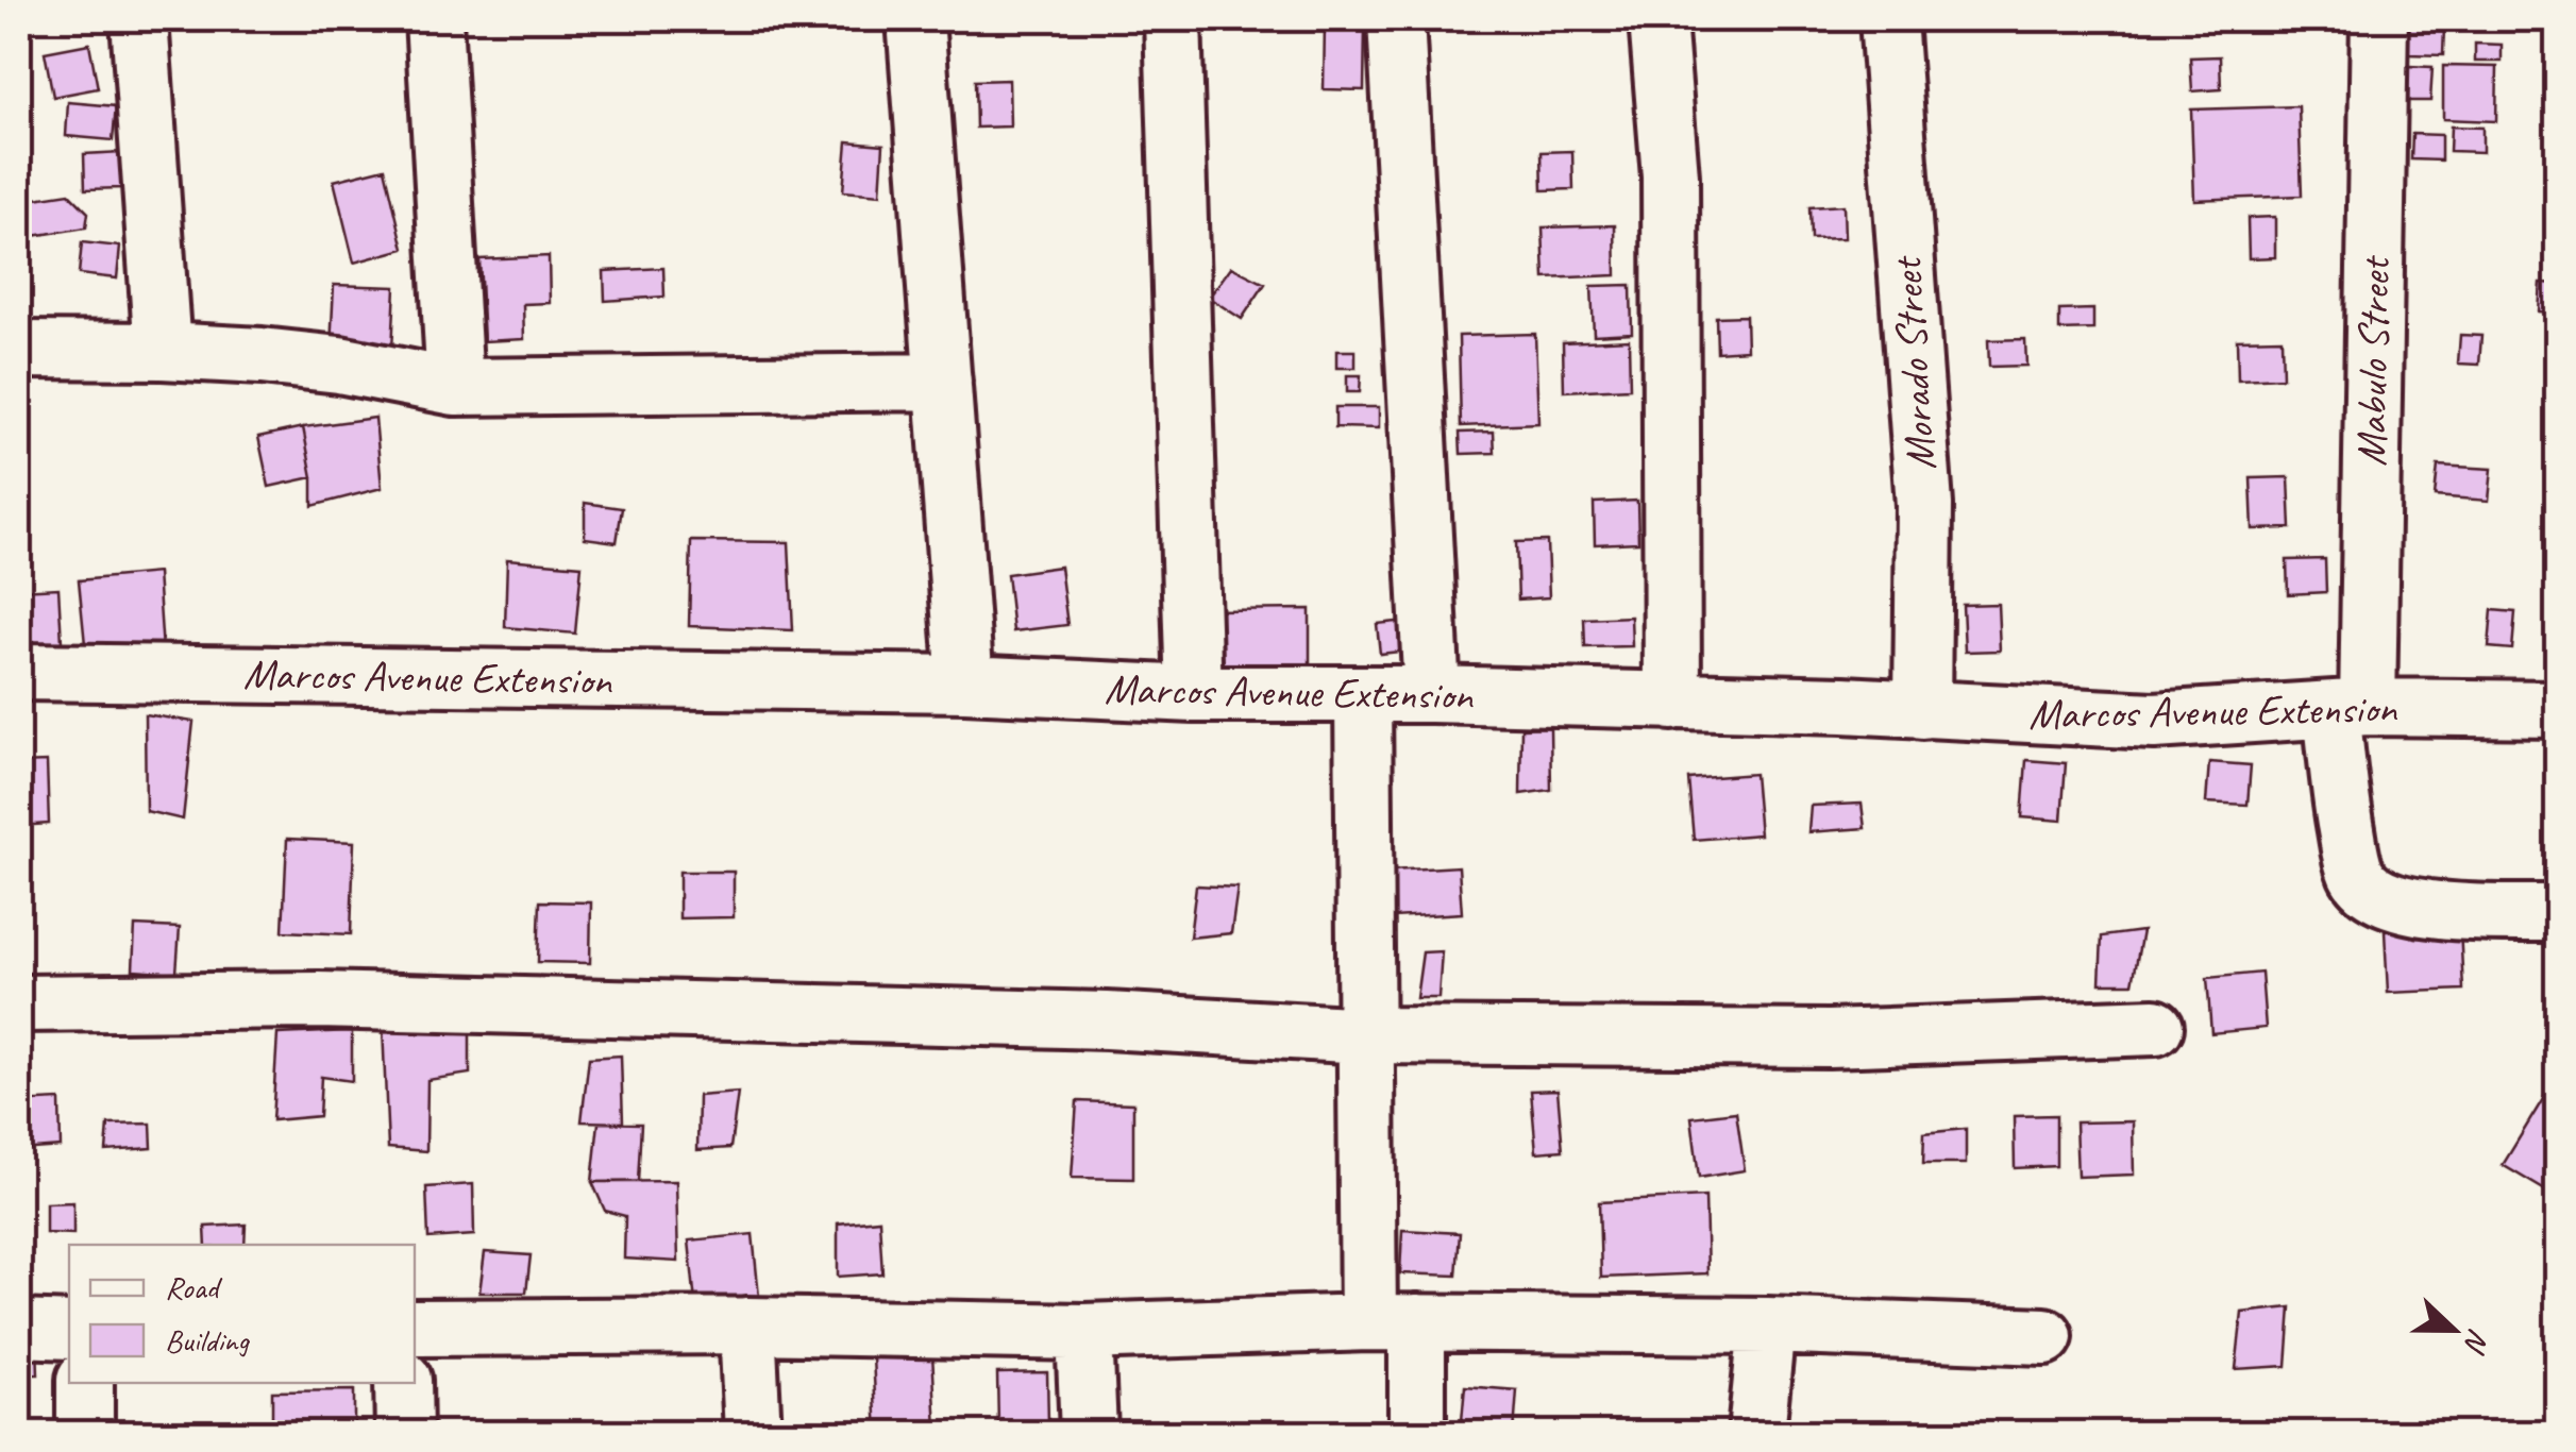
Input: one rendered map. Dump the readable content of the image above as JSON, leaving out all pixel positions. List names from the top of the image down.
{
  "streets": {
    "street": ["Mabulo Street", "Morado Street", "Marcos Avenue Extension"]
  },
  "crossings": [
    ["Mabulo Street", "Marcos Avenue Extension"],
    ["Morado Street", "Marcos Avenue Extension"]
  ],
  "legend": ["Road", "Building"],
  "north": "right"
}
